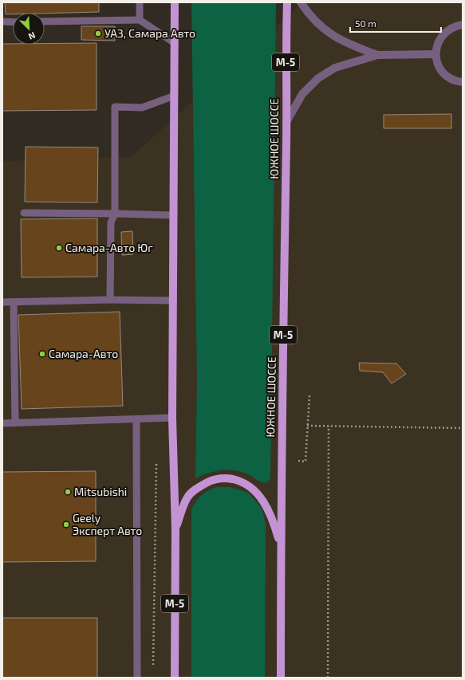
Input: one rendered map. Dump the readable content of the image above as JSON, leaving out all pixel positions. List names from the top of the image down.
{
  "streets": {
    "main road": ["М-5", "ЮЖНОЕ ШОССЕ"]
  },
  "places": [
    "УАЗ, Самара Авто",
    "Самара-Авто Юг",
    "Самара-Авто",
    "Mitsubishi",
    "Geely Эксперт Авто"
  ],
  "scale_bar": "50 m",
  "north": "bottom right"
}
